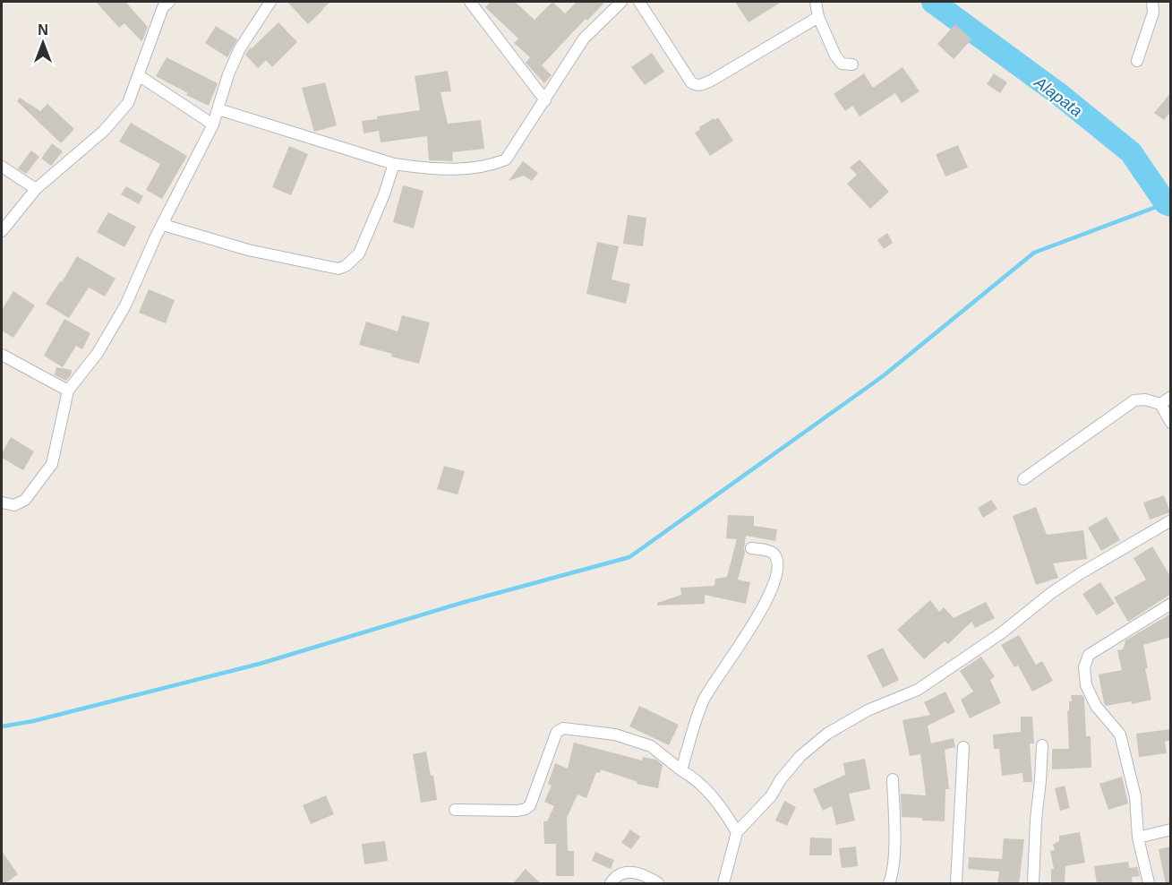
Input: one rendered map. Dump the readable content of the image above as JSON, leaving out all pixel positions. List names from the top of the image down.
{
  "water": ["Alapata"],
  "north": "top"
}
